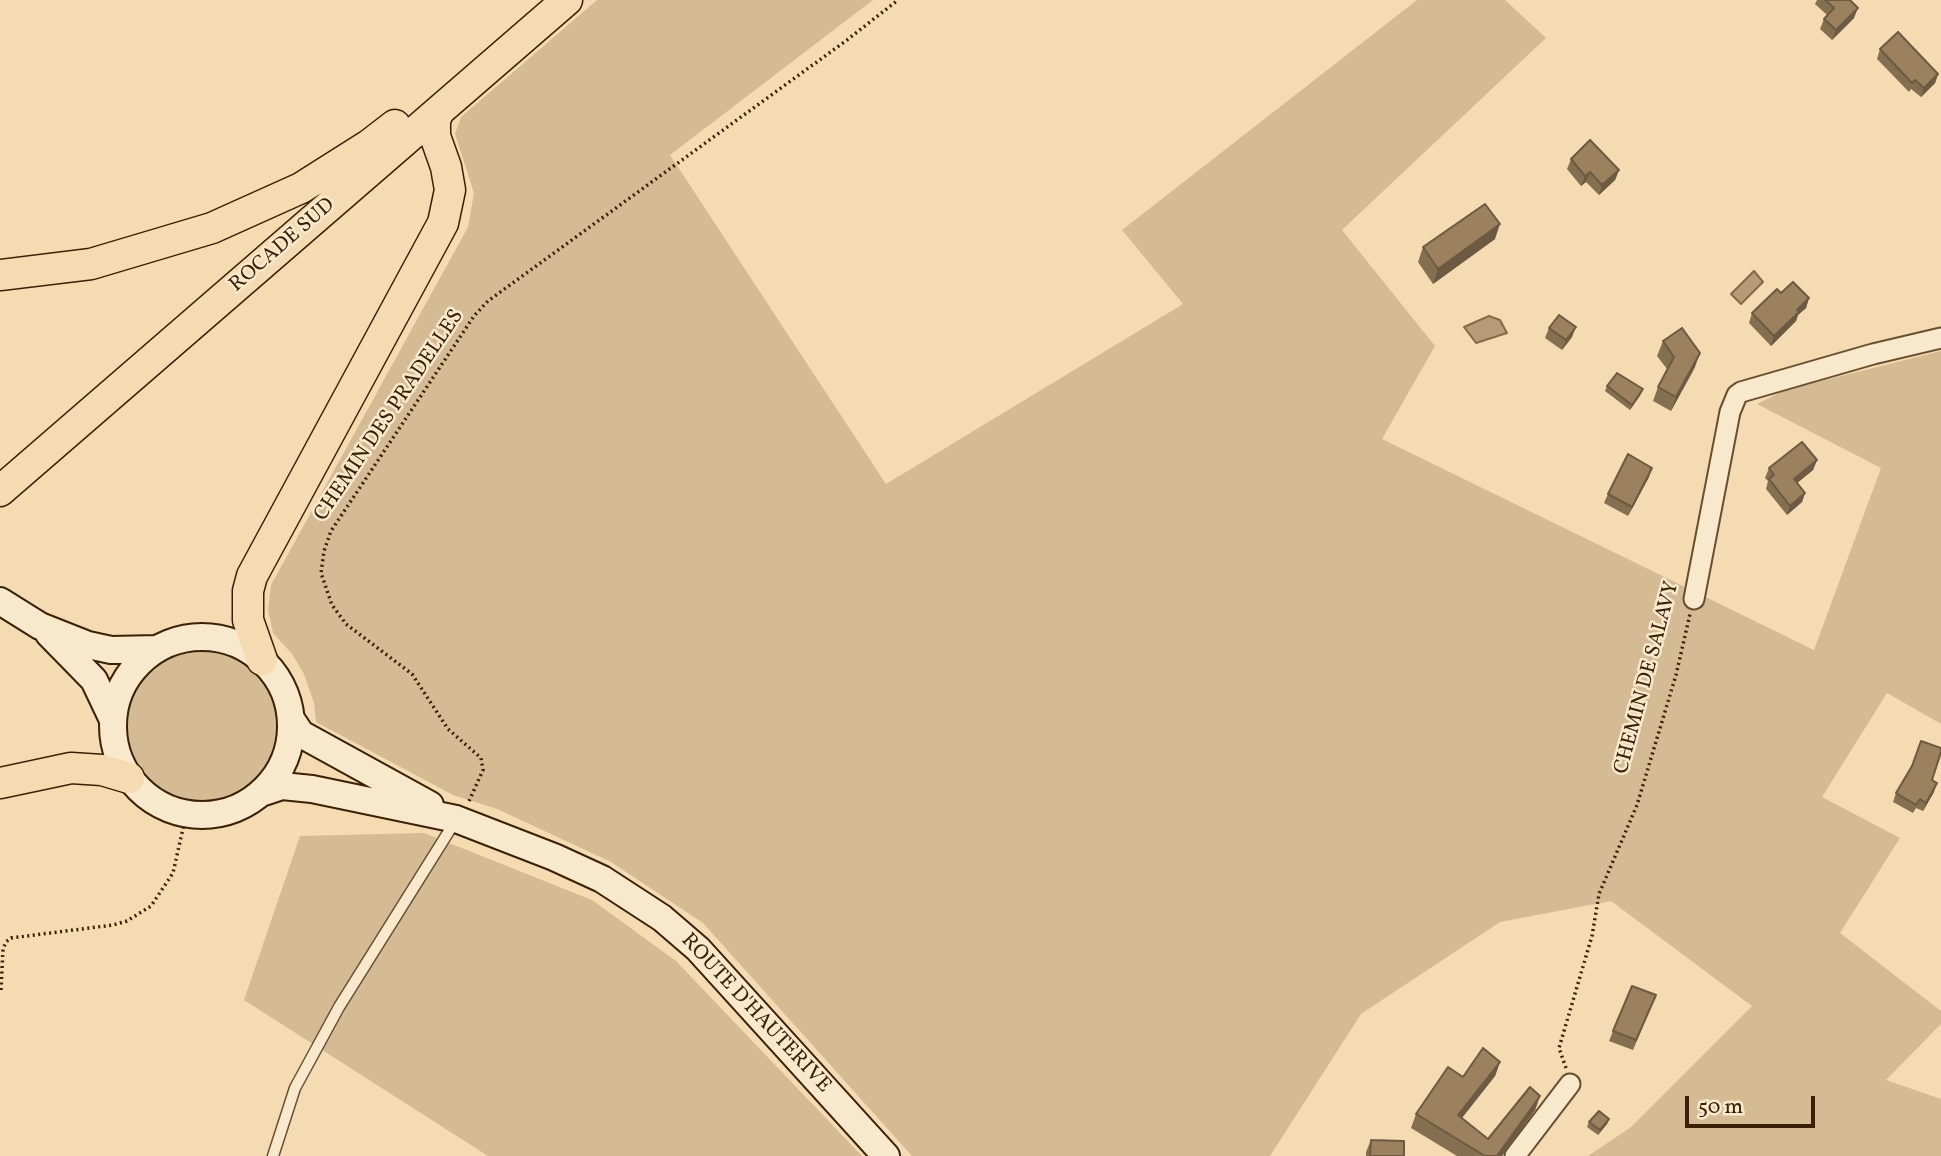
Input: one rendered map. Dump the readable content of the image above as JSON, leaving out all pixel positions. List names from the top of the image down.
{
  "streets": {
    "main road": ["ROCADE SUD"],
    "street": ["CHEMIN DE SALAVY", "ROUTE D'HAUTERIVE"],
    "path": ["CHEMIN DES PRADELLES"]
  },
  "crossings": [
    ["CHEMIN DES PRADELLES", "ROUTE D'HAUTERIVE"]
  ],
  "scale_bar": "50 m"
}
